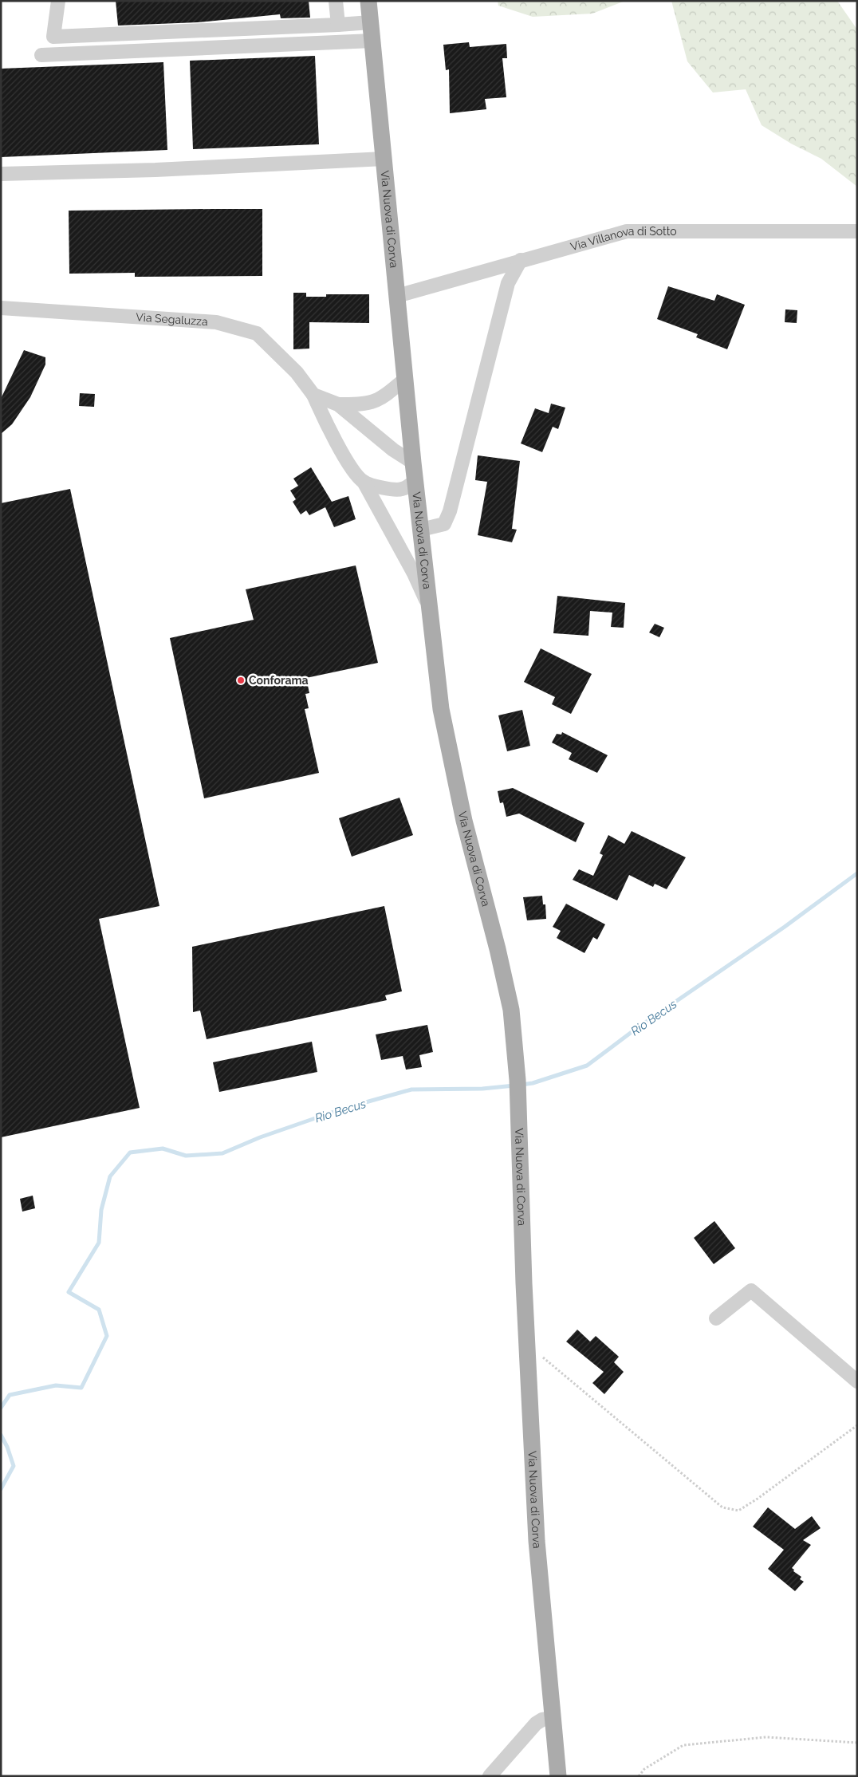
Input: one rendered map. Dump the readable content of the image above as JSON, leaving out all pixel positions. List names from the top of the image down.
{
  "streets": {
    "main road": ["Via Nuova di Corva"],
    "street": ["Via Villanova di Sotto", "Via Segaluzza"]
  },
  "crossings": [
    ["Via Nuova di Corva", "Via Villanova di Sotto"],
    ["Via Nuova di Corva", "Via Segaluzza"]
  ],
  "water": ["Rio Becus"],
  "places": ["Conforama"]
}
